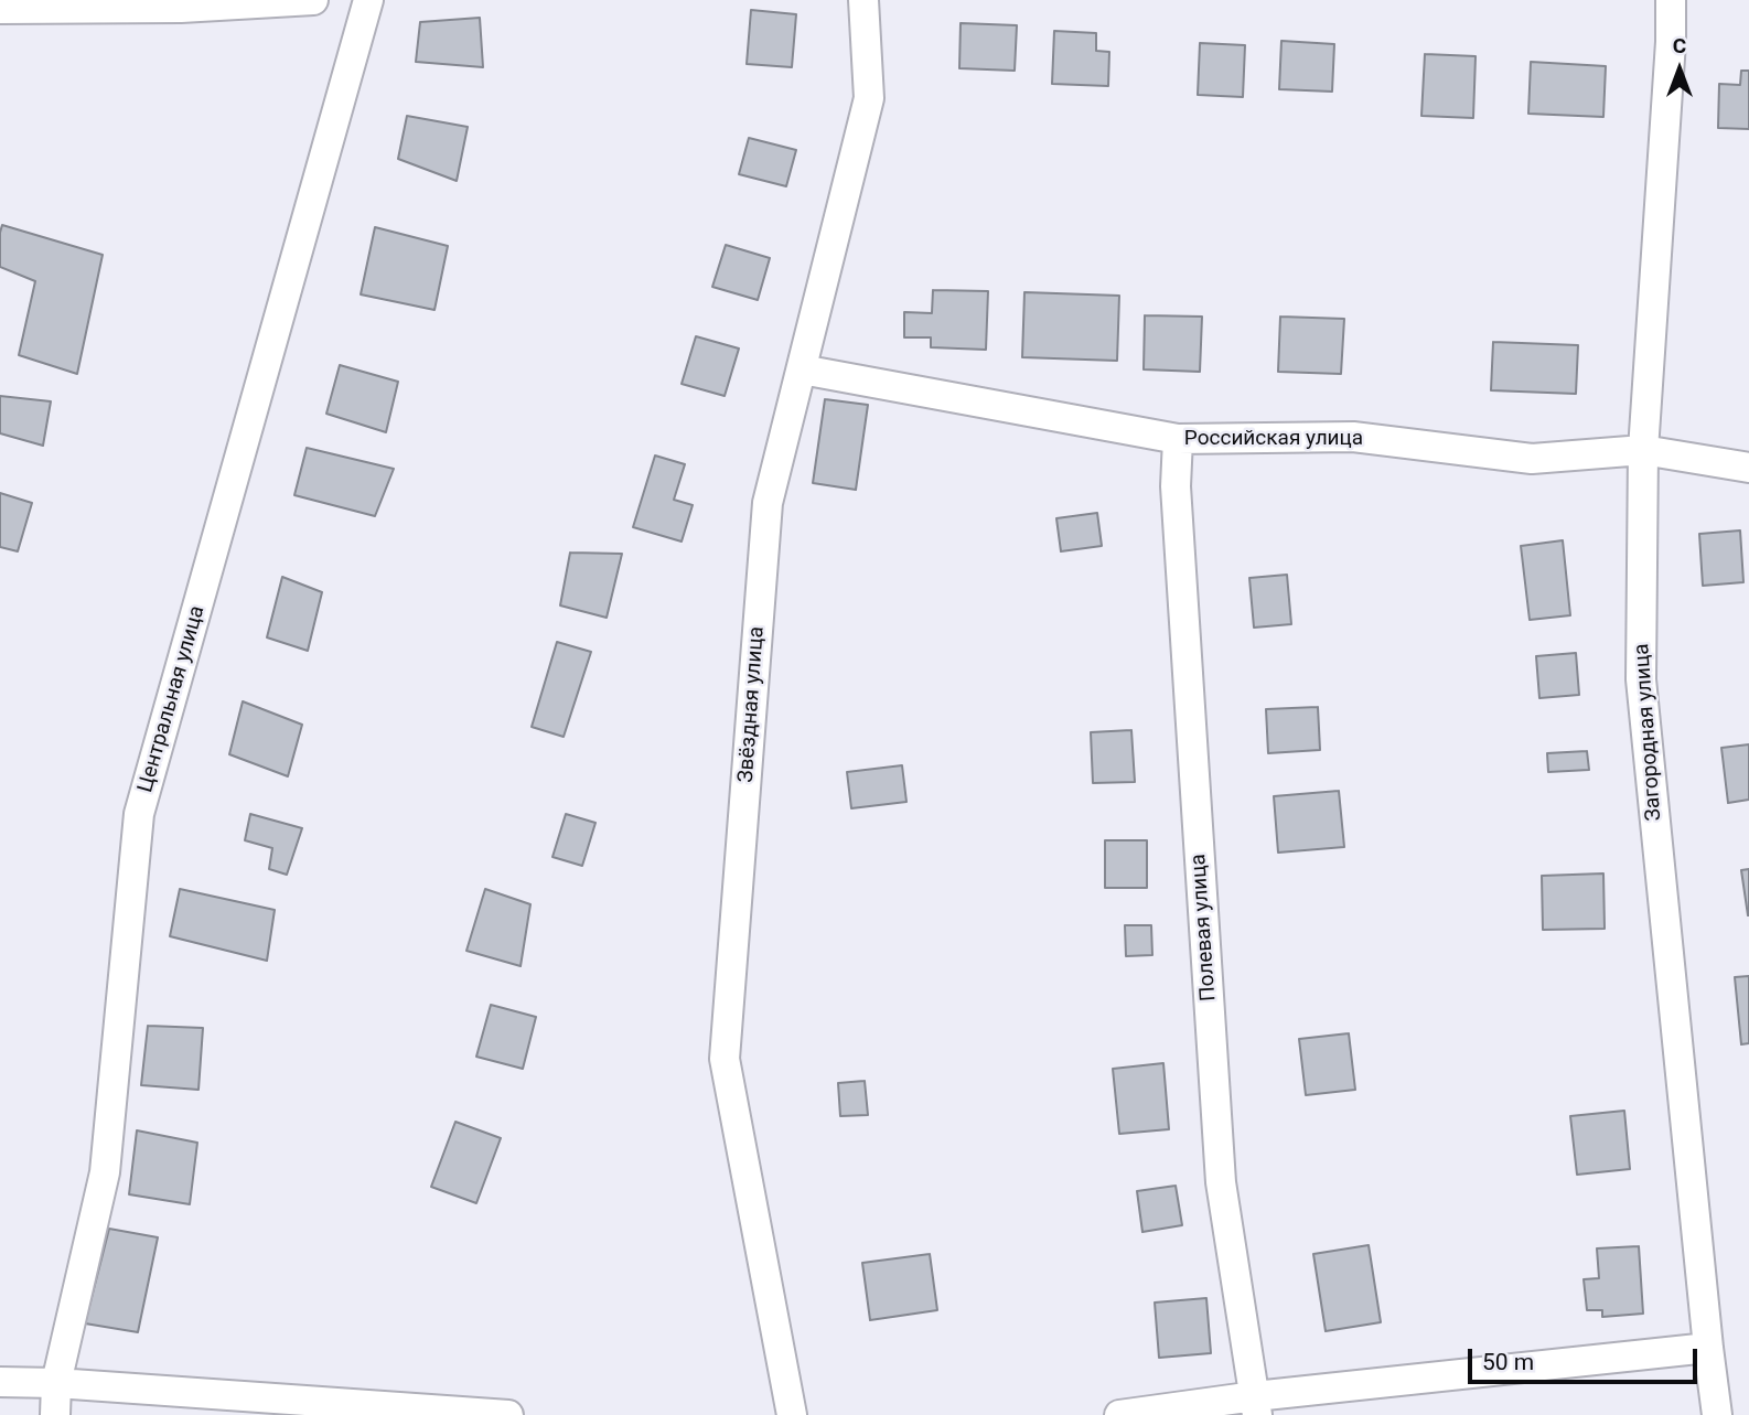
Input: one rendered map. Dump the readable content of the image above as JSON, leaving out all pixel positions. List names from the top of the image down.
{
  "streets": {
    "street": [
      "Российская улица",
      "Центральная улица",
      "Звёздная улица",
      "Загородная улица",
      "Полевая улица"
    ]
  },
  "crossings": [
    ["Российская улица", "Звёздная улица"],
    ["Российская улица", "Загородная улица"],
    ["Российская улица", "Полевая улица"]
  ],
  "scale_bar": "50 m",
  "north": "top"
}
